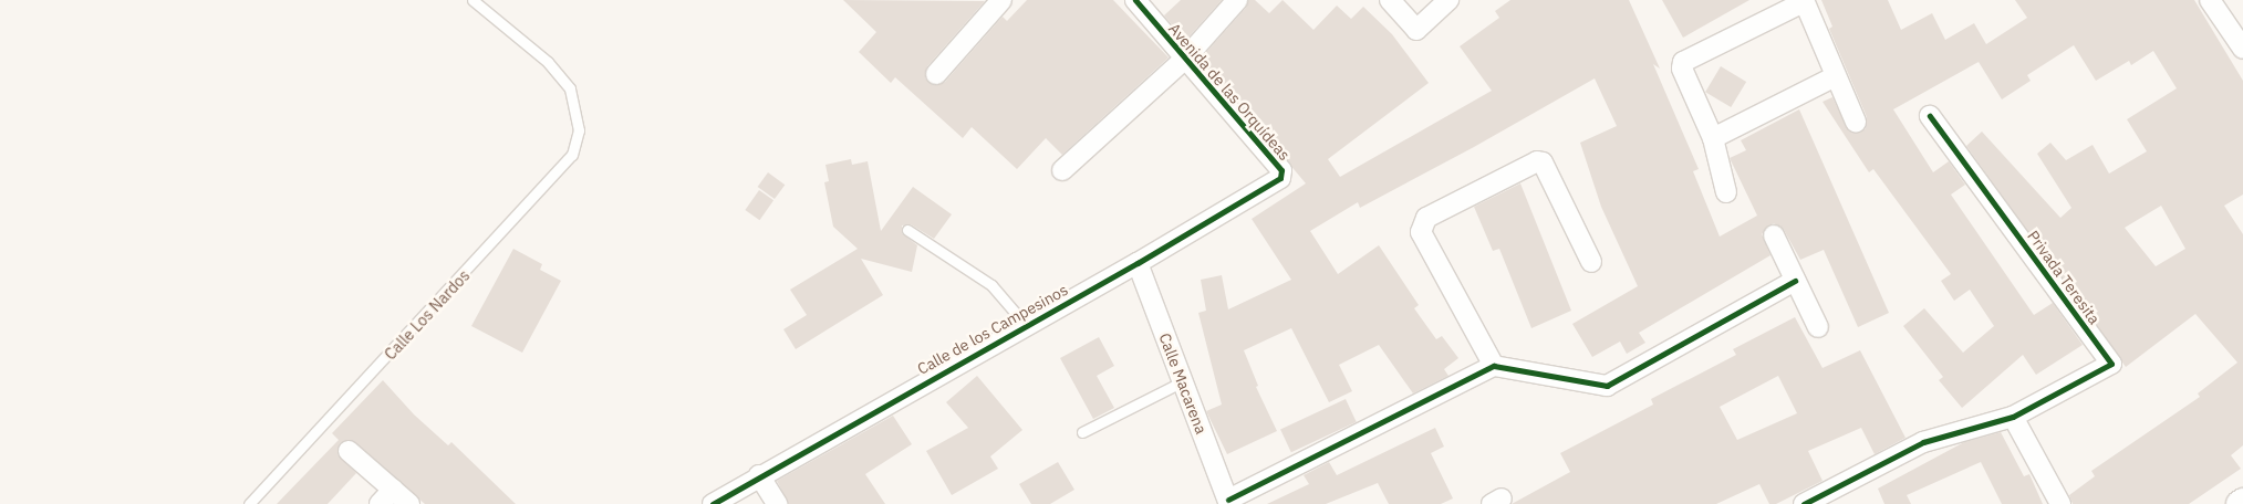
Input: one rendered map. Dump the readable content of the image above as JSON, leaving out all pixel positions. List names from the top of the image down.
{
  "streets": {
    "street": [
      "Avenida de las Orquídeas",
      "Privada Teresita",
      "Calle de los Campesinos",
      "Calle Macarena"
    ],
    "lane": ["Calle Los Nardos"]
  },
  "crossings": [
    ["Avenida de las Orquídeas", "Calle de los Campesinos"],
    ["Calle de los Campesinos", "Calle Macarena"]
  ]
}
